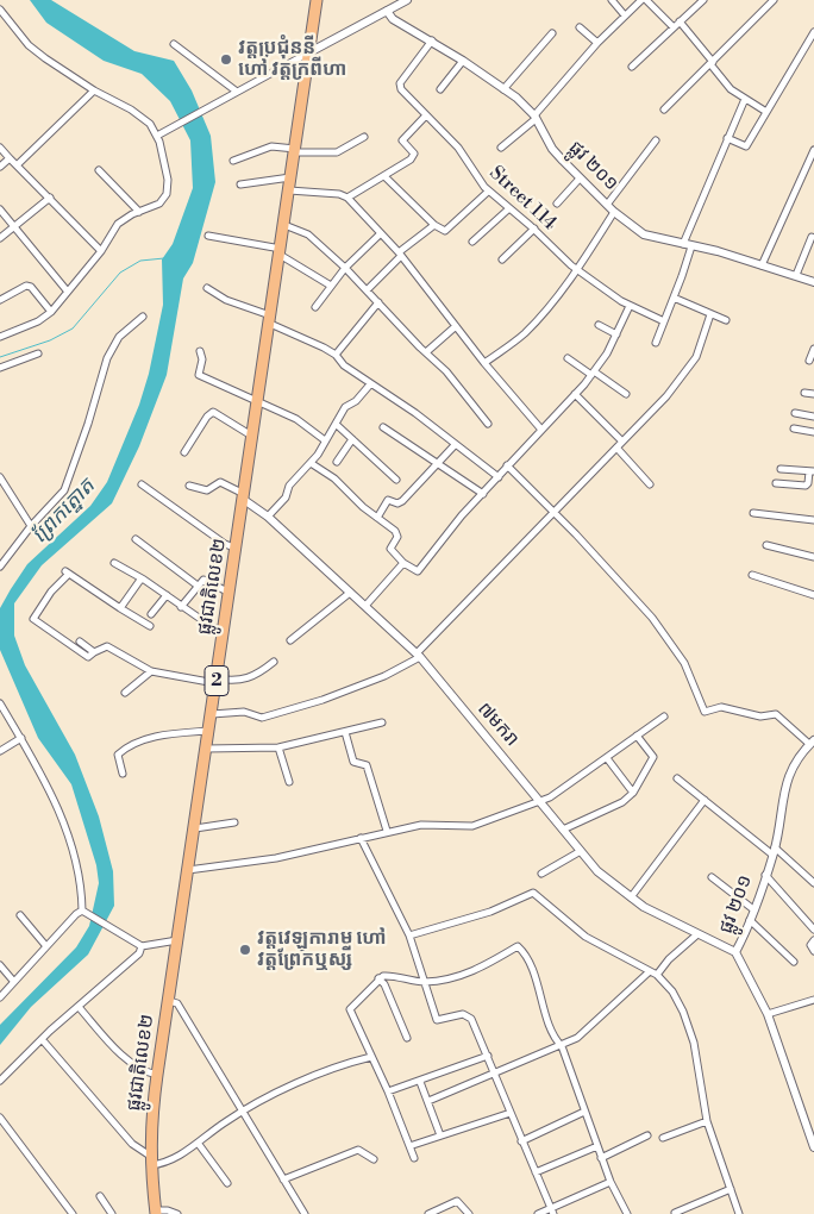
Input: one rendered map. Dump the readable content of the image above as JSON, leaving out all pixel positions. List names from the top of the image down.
{
  "streets": {
    "highway": ["ផ្លូវជាតិលេខ២", "2"],
    "street": ["ផ្លូវ ២០១", "Street 114", "៧មករា"]
  },
  "crossings": [
    ["ផ្លូវ ២០១", "Street 114"],
    ["ផ្លូវ ២០១", "៧មករា"],
    ["ផ្លូវជាតិលេខ២", "៧មករា"]
  ],
  "water": ["ព្រែកត្នោត"],
  "places": ["វត្តប្រជុំននី ហៅ វត្តក្រពីហា", "វត្តវេឡុការាម ហៅ វត្តព្រែកឬស្សី"]
}
